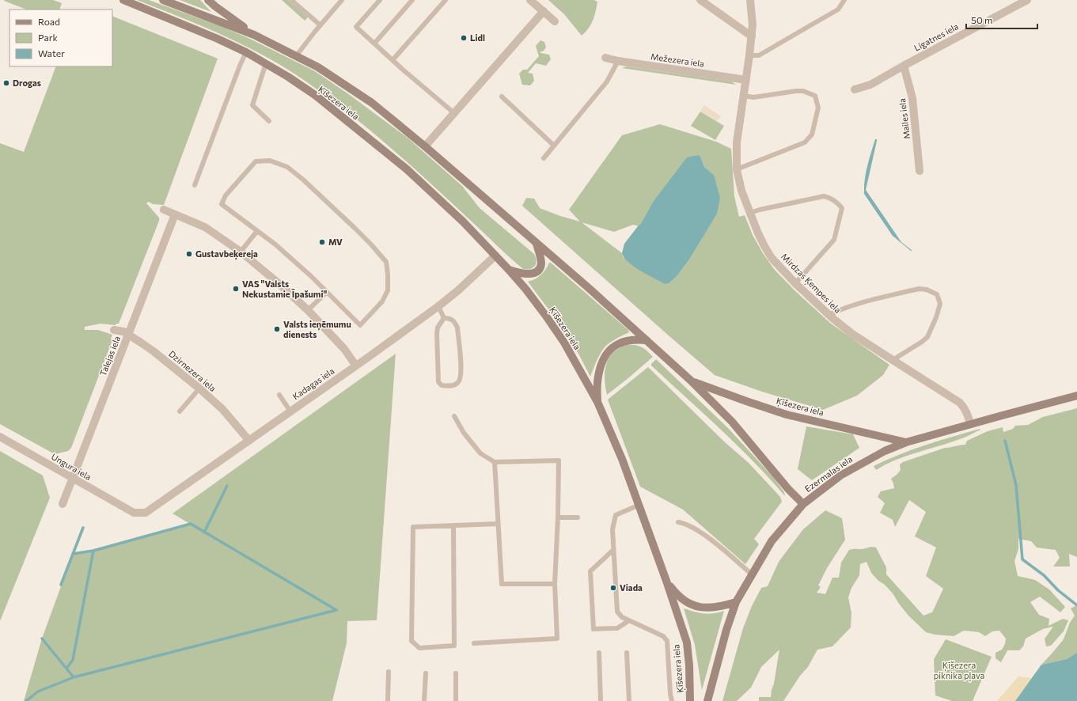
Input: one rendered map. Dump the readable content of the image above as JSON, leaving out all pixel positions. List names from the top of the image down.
{
  "streets": {
    "street": [
      "Līgatnes iela",
      "Mežezera iela",
      "Ķīšezera iela",
      "Mailes iela",
      "Mirdzas Ķempes iela",
      "Talejas iela",
      "Dzirnezera iela",
      "Kadagas iela",
      "Ungura iela",
      "Ezermalas iela"
    ]
  },
  "crossings": [
    ["Līgatnes iela", "Mailes iela"],
    ["Mežezera iela", "Mirdzas Ķempes iela"],
    ["Ķīšezera iela", "Kadagas iela"],
    ["Ķīšezera iela", "Ezermalas iela"],
    ["Mirdzas Ķempes iela", "Ezermalas iela"],
    ["Talejas iela", "Dzirnezera iela"],
    ["Talejas iela", "Ungura iela"],
    ["Dzirnezera iela", "Kadagas iela"],
    ["Kadagas iela", "Ungura iela"]
  ],
  "parks": ["Ķīšezera piknika pļava"],
  "places": [
    "Lidl",
    "Drogas",
    "MV",
    "Gustavbeķereja",
    "VAS \"Valsts Nekustamie Īpašumi\"",
    "Valsts ieņēmumu dienests",
    "Viada"
  ],
  "legend": ["Road", "Park", "Water"],
  "scale_bar": "50 m"
}
